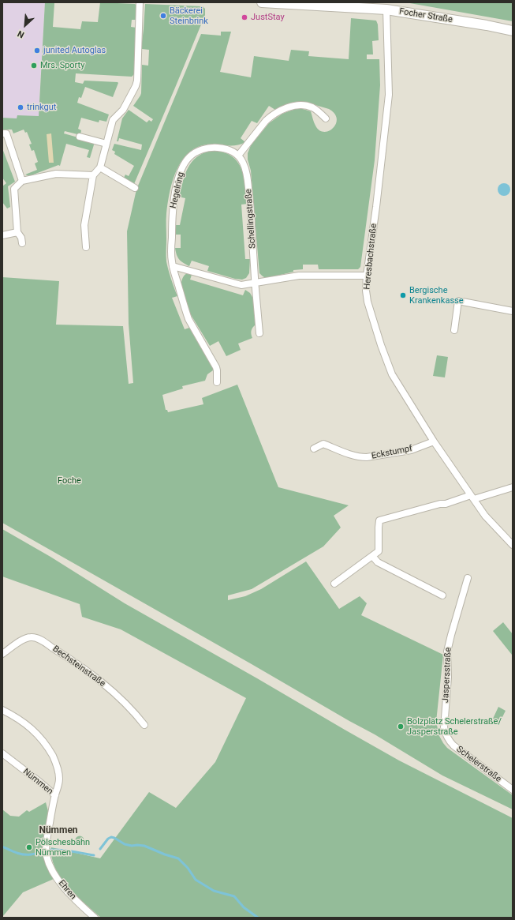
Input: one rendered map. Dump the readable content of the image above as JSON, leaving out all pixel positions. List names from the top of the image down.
{
  "streets": {
    "main road": ["Focher Straße"],
    "street": [
      "Hegelring",
      "Schellingstraße",
      "Heresbachstraße",
      "Eckstumpf",
      "Bechsteinstraße",
      "Jaspersstraße",
      "Schelerstraße",
      "Nümmen",
      "Ehren"
    ]
  },
  "crossings": [
    ["Focher Straße", "Heresbachstraße"],
    ["Hegelring", "Schellingstraße"],
    ["Heresbachstraße", "Eckstumpf"],
    ["Jaspersstraße", "Schelerstraße"],
    ["Nümmen", "Ehren"]
  ],
  "districts": ["Nümmen"],
  "parks": ["Foche"],
  "places": [
    "Bäckerei Steinbrink",
    "JustStay",
    "junited Autoglas",
    "Mrs. Sporty",
    "trinkgut",
    "Bergische Krankenkasse",
    "Bolzplatz Schelerstraße/ Jasperstraße",
    "Pölschesbahn Nümmen"
  ],
  "north": "bottom left"
}
